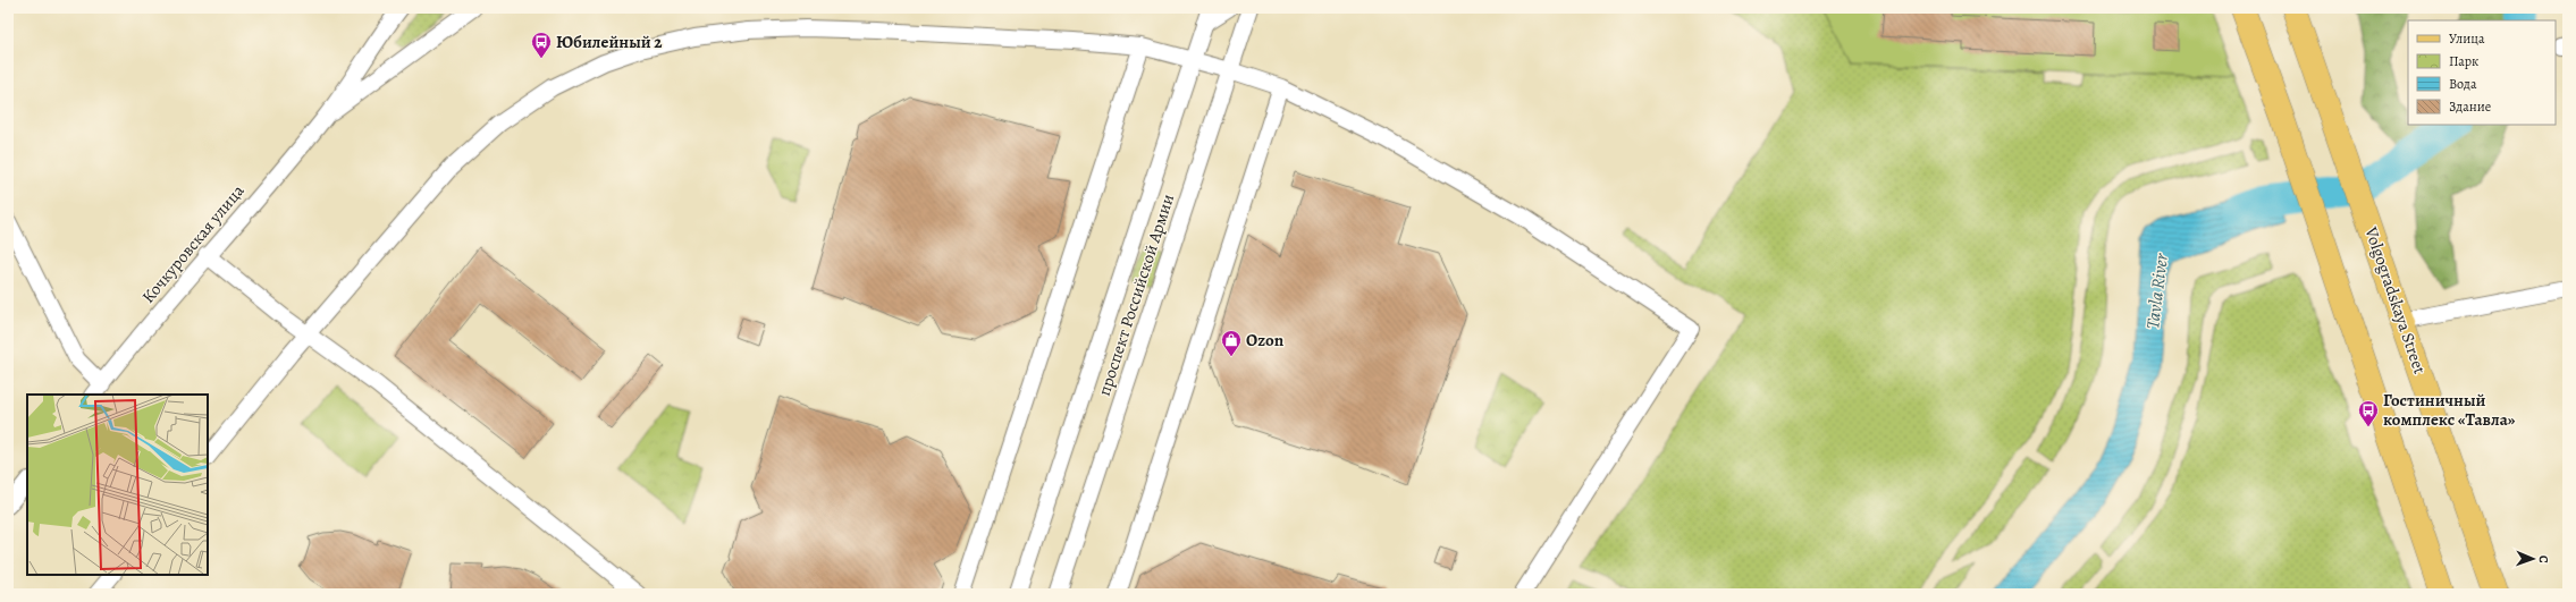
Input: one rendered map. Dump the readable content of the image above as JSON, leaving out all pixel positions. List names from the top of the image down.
{
  "streets": {
    "main road": ["Volgogradskaya Street"],
    "street": ["Кочкуровская улица", "проспект Российской Армии"]
  },
  "water": ["Tavla River"],
  "places": {
    "bus stop": ["Юбилейный 2", "Гостиничный комплекс «Тавла»"],
    "shop": ["Ozon"]
  },
  "legend": [
    "Улица",
    "Парк",
    "Вода",
    "Здание"
  ],
  "north": "right"
}
